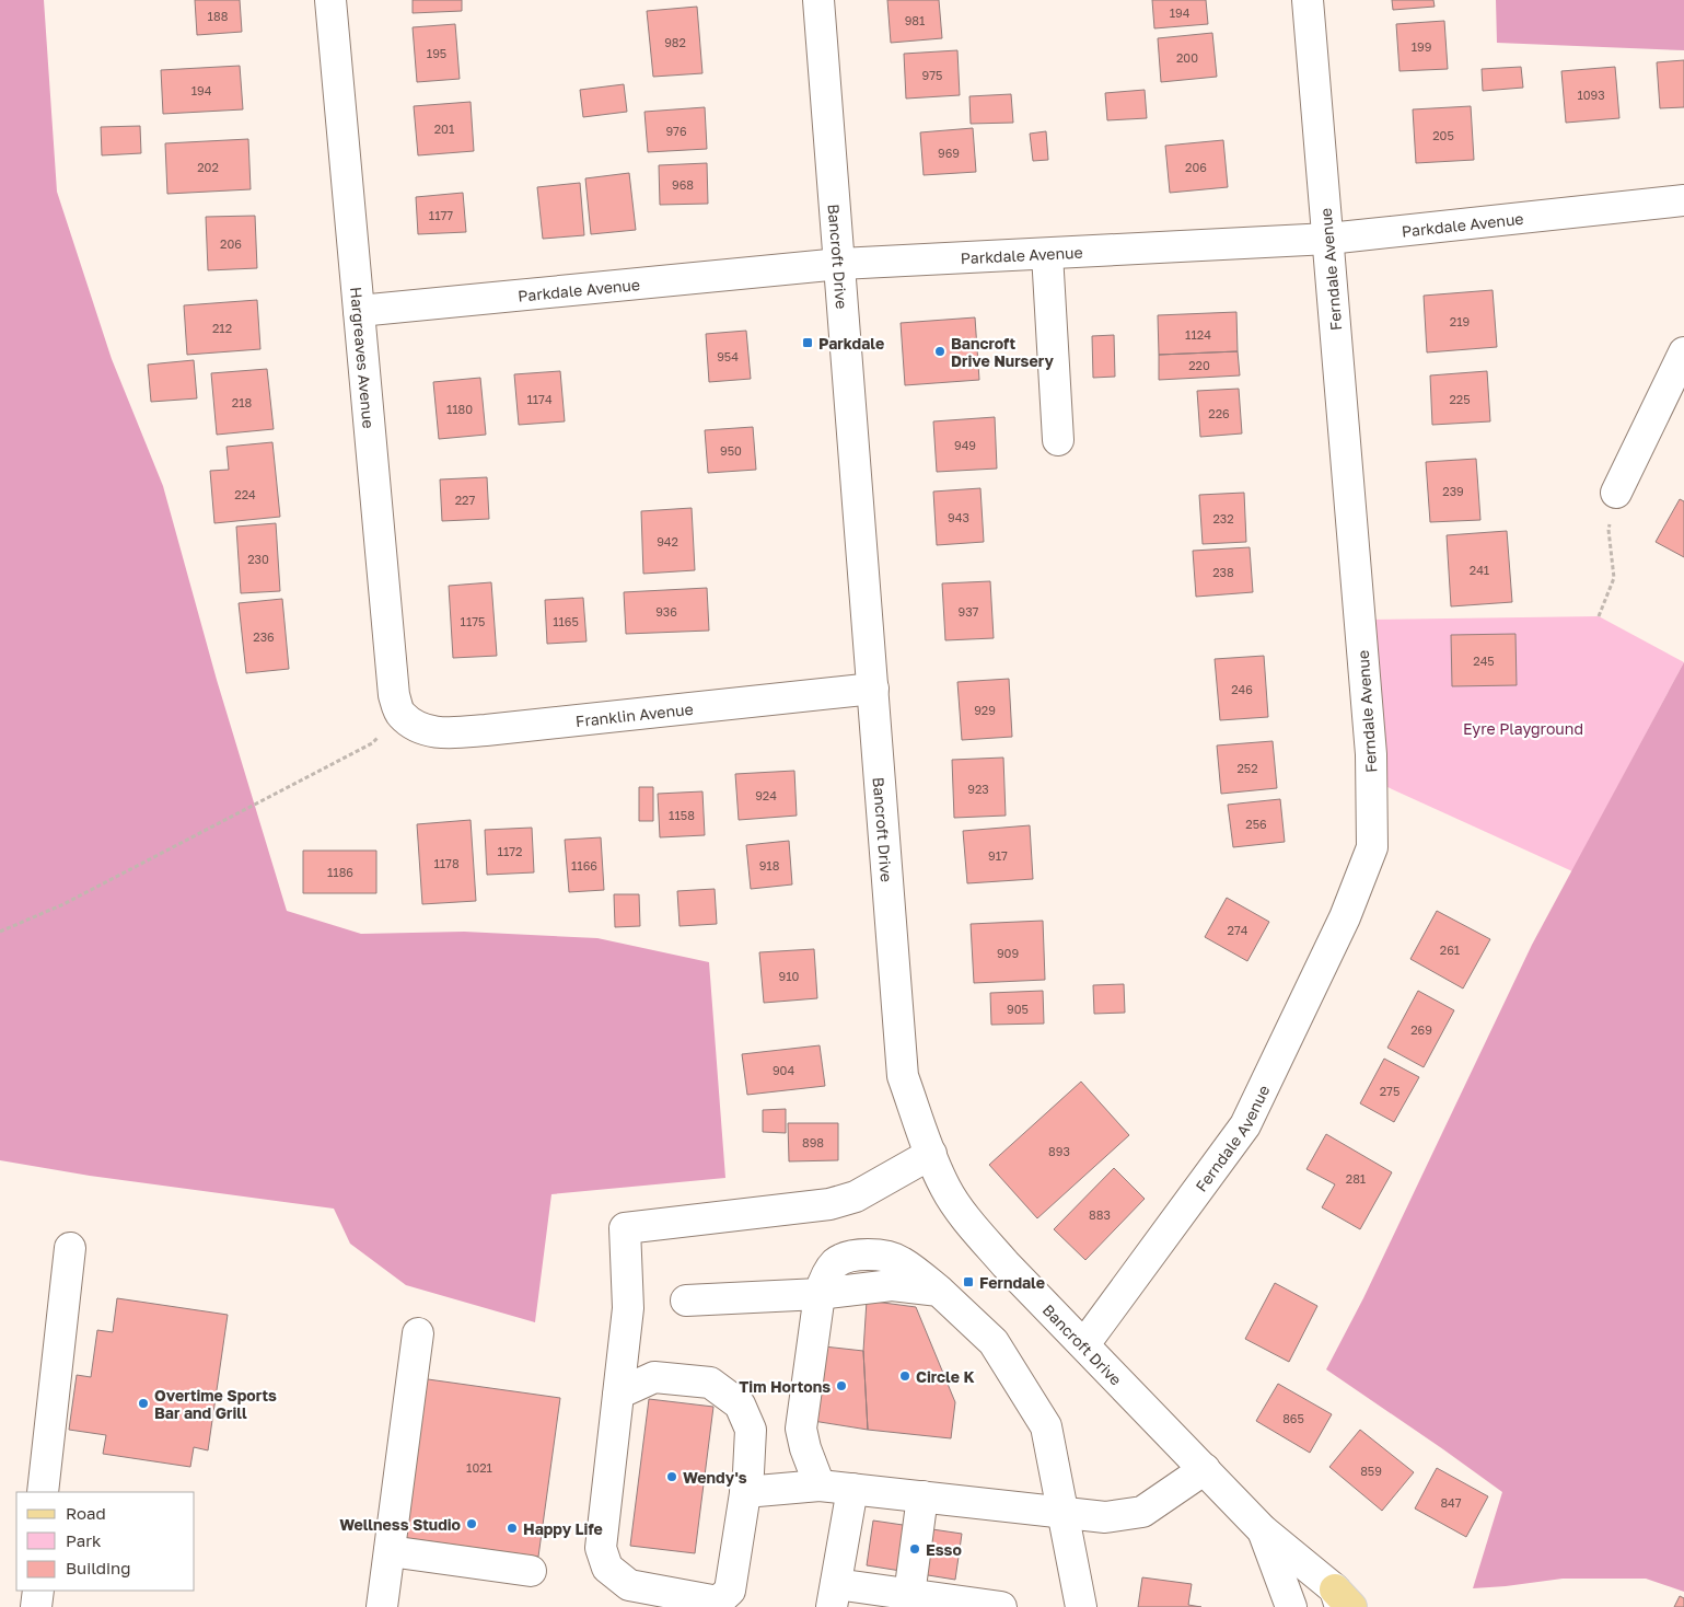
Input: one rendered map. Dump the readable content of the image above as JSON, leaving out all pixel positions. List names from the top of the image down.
{
  "streets": {
    "street": [
      "Parkdale Avenue",
      "Bancroft Drive",
      "Ferndale Avenue",
      "Hargreaves Avenue",
      "Franklin Avenue"
    ]
  },
  "crossings": [
    ["Parkdale Avenue", "Bancroft Drive"],
    ["Parkdale Avenue", "Ferndale Avenue"],
    ["Parkdale Avenue", "Hargreaves Avenue"],
    ["Bancroft Drive", "Ferndale Avenue"],
    ["Bancroft Drive", "Franklin Avenue"],
    ["Hargreaves Avenue", "Franklin Avenue"]
  ],
  "parks": ["Eyre Playground"],
  "places": {
    "transit": ["Parkdale", "Ferndale"],
    "other": [
      "Bancroft Drive Nursery",
      "Circle K",
      "Tim Hortons",
      "Overtime Sports Bar and Grill",
      "Wendy's",
      "Wellness Studio",
      "Happy Life",
      "Esso"
    ]
  },
  "house_numbers": [
    "194",
    "188",
    "981",
    "982",
    "199",
    "195",
    "200",
    "975",
    "194",
    "1093",
    "201",
    "976",
    "205",
    "969",
    "202",
    "206",
    "968",
    "1177",
    "206",
    "219",
    "212",
    "1124",
    "954",
    "220",
    "1174",
    "225",
    "218",
    "1180",
    "226",
    "949",
    "950",
    "239",
    "224",
    "227",
    "943",
    "232",
    "942",
    "230",
    "241",
    "238",
    "936",
    "937",
    "1175",
    "1165",
    "236",
    "245",
    "246",
    "929",
    "252",
    "923",
    "924",
    "1158",
    "256",
    "1172",
    "917",
    "1178",
    "1166",
    "918",
    "1186",
    "274",
    "261",
    "909",
    "910",
    "905",
    "269",
    "904",
    "275",
    "898",
    "893",
    "281",
    "883",
    "865",
    "1021",
    "859",
    "847"
  ],
  "legend": ["Road", "Park", "Building"]
}
